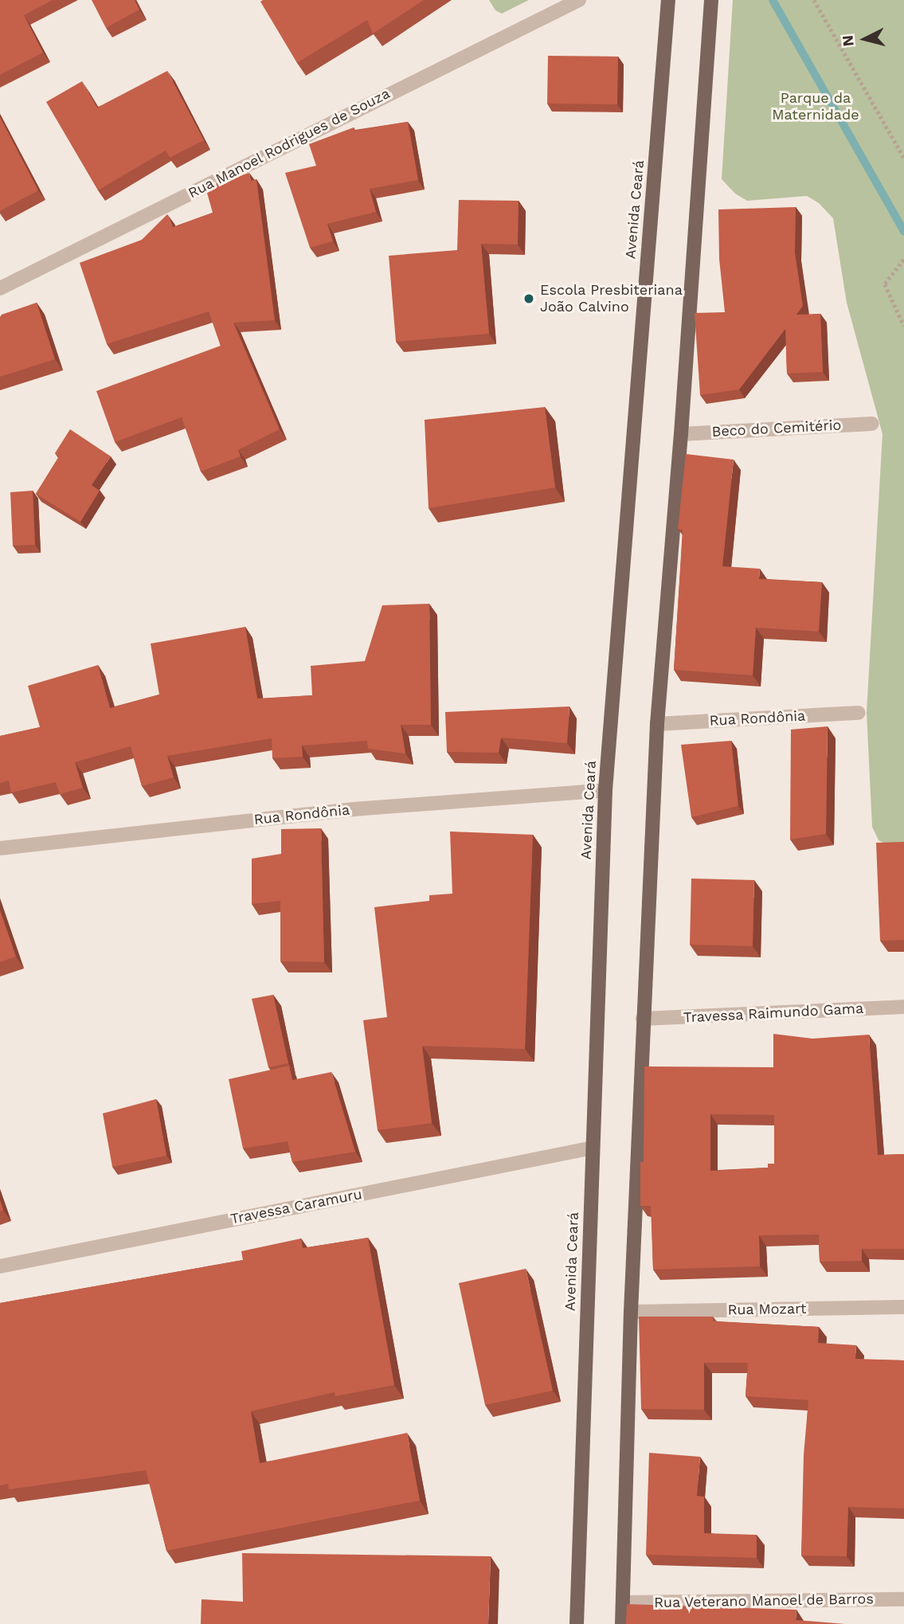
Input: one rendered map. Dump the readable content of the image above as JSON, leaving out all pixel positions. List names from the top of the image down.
{
  "streets": {
    "main road": ["Avenida Ceará"],
    "street": [
      "Rua Manoel Rodrigues de Souza",
      "Beco do Cemitério",
      "Rua Rondônia",
      "Travessa Raimundo Gama",
      "Travessa Caramuru",
      "Rua Mozart",
      "Rua Veterano Manoel de Barros"
    ]
  },
  "crossings": [
    ["Avenida Ceará", "Rua Rondônia"],
    ["Avenida Ceará", "Travessa Caramuru"]
  ],
  "parks": ["Parque da Maternidade"],
  "places": ["Escola Presbiteriana João Calvino"],
  "north": "left"
}
